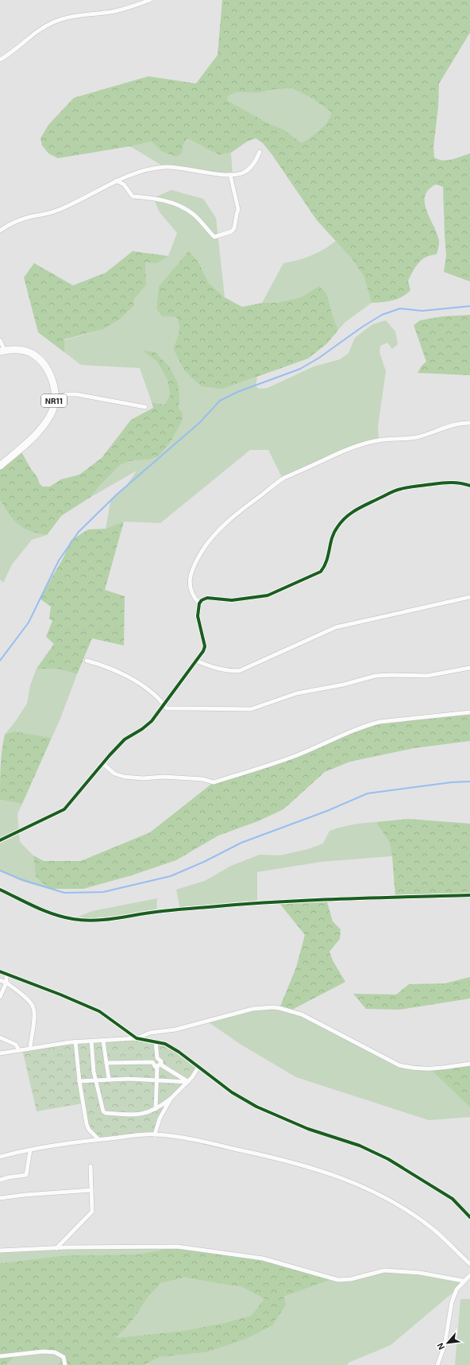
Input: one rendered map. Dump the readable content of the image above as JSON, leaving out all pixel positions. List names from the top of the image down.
{
  "streets": {
    "highway": ["NR11"]
  },
  "north": "bottom left"
}
